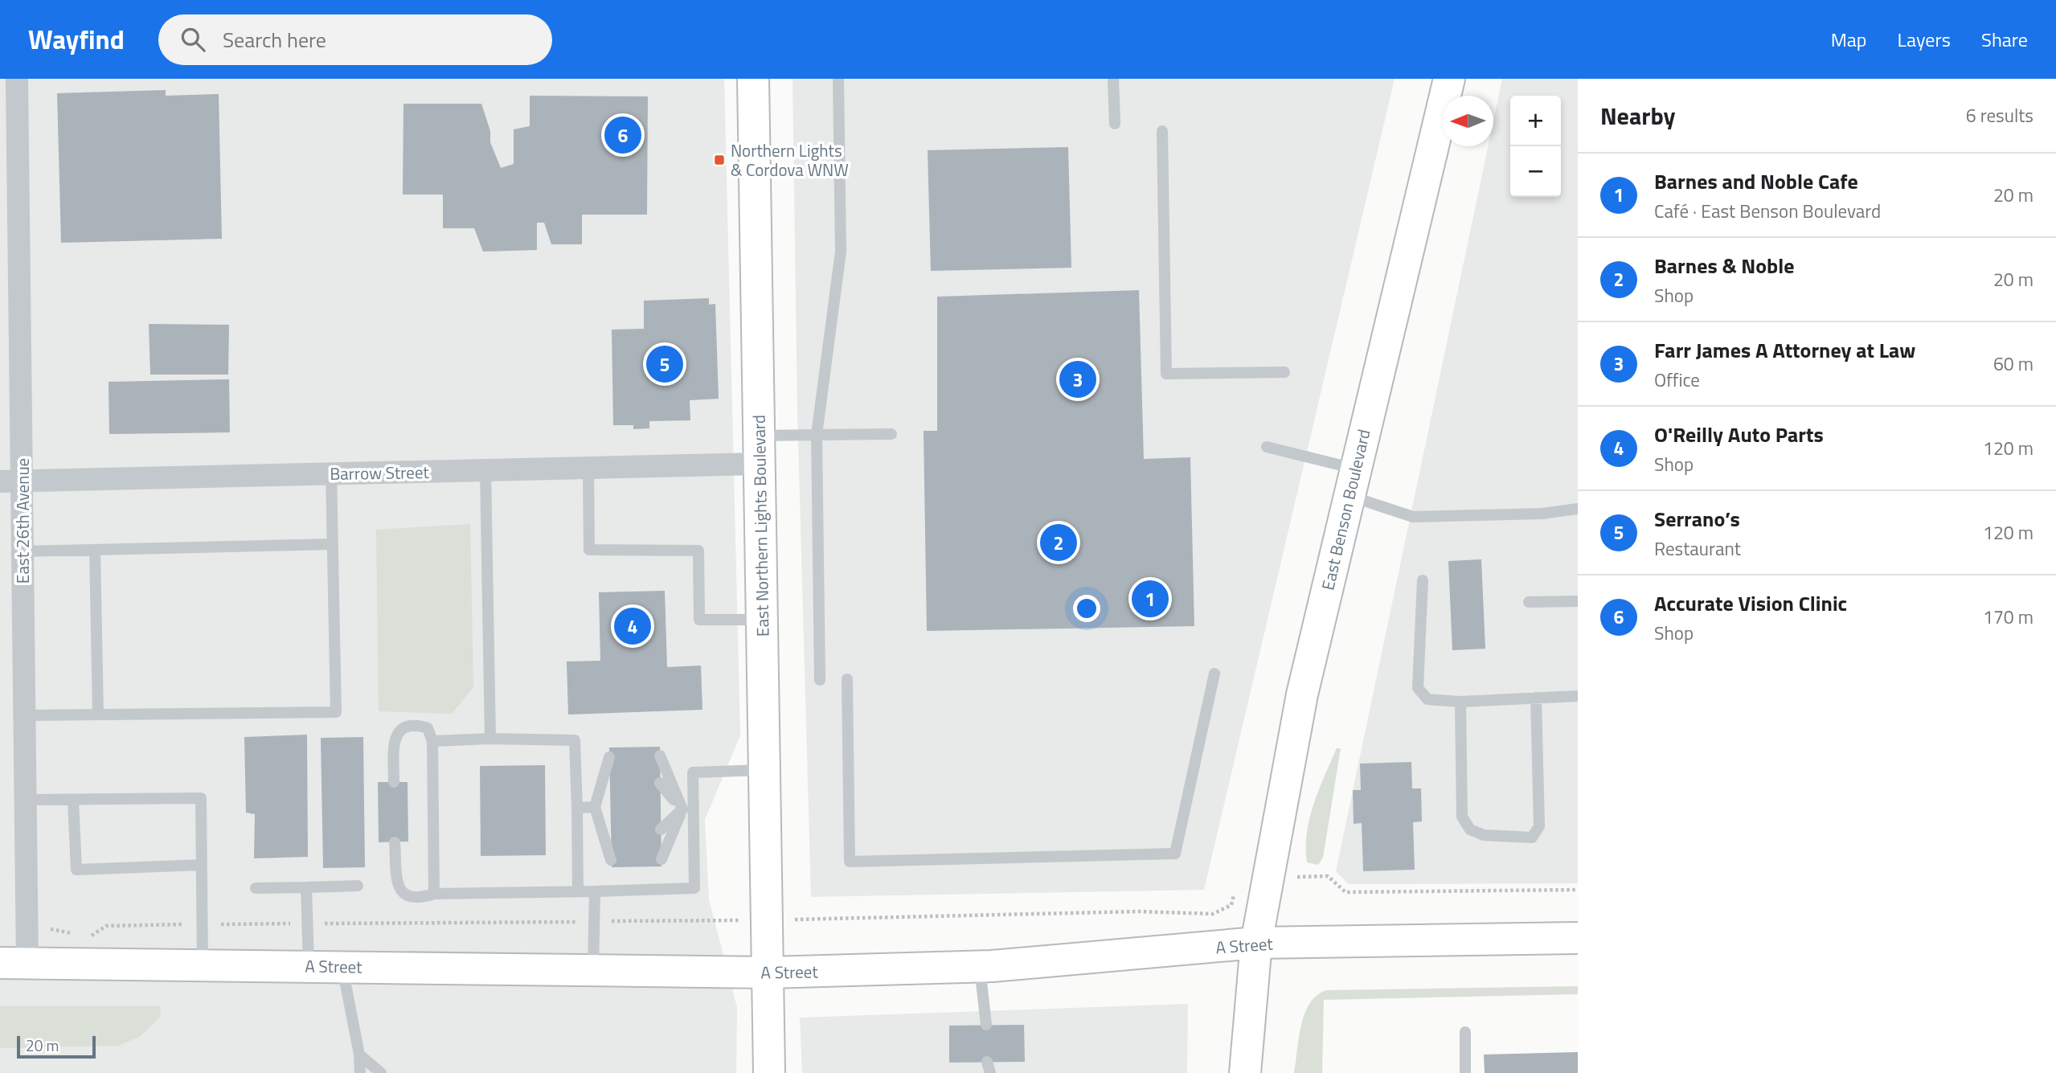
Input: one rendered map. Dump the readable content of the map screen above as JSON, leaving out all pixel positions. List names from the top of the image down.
{
  "streets": {
    "main road": ["East Benson Boulevard", "East Northern Lights Boulevard", "A Street"],
    "street": ["Barrow Street", "East 26th Avenue"]
  },
  "crossings": [
    ["Barrow Street", "East 26th Avenue"],
    ["Barrow Street", "East Northern Lights Boulevard"],
    ["East Benson Boulevard", "A Street"],
    ["East 26th Avenue", "A Street"],
    ["East Northern Lights Boulevard", "A Street"]
  ],
  "places": {
    "transit": ["Northern Lights & Cordova WNW"]
  },
  "scale_bar": "20 m",
  "north": "left",
  "page": {
    "header": "Wayfind",
    "search": "Search here",
    "nav": ["Map", "Layers", "Share"],
    "heading": ["Nearby", "6 results"],
    "map_buttons": ["+", "−"],
    "pins": [
      "6",
      "5",
      "3",
      "2",
      "1",
      "4"
    ],
    "list": [
      {
        "mark": "1",
        "name": "Barnes and Noble Cafe",
        "note": "Café · East Benson Boulevard",
        "value": "20 m"
      },
      {
        "mark": "2",
        "name": "Barnes & Noble",
        "note": "Shop",
        "value": "20 m"
      },
      {
        "mark": "3",
        "name": "Farr James A Attorney at Law",
        "note": "Office",
        "value": "60 m"
      },
      {
        "mark": "4",
        "name": "O'Reilly Auto Parts",
        "note": "Shop",
        "value": "120 m"
      },
      {
        "mark": "5",
        "name": "Serrano’s",
        "note": "Restaurant",
        "value": "120 m"
      },
      {
        "mark": "6",
        "name": "Accurate Vision Clinic",
        "note": "Shop",
        "value": "170 m"
      }
    ],
    "scale": "20 m"
  }
}
